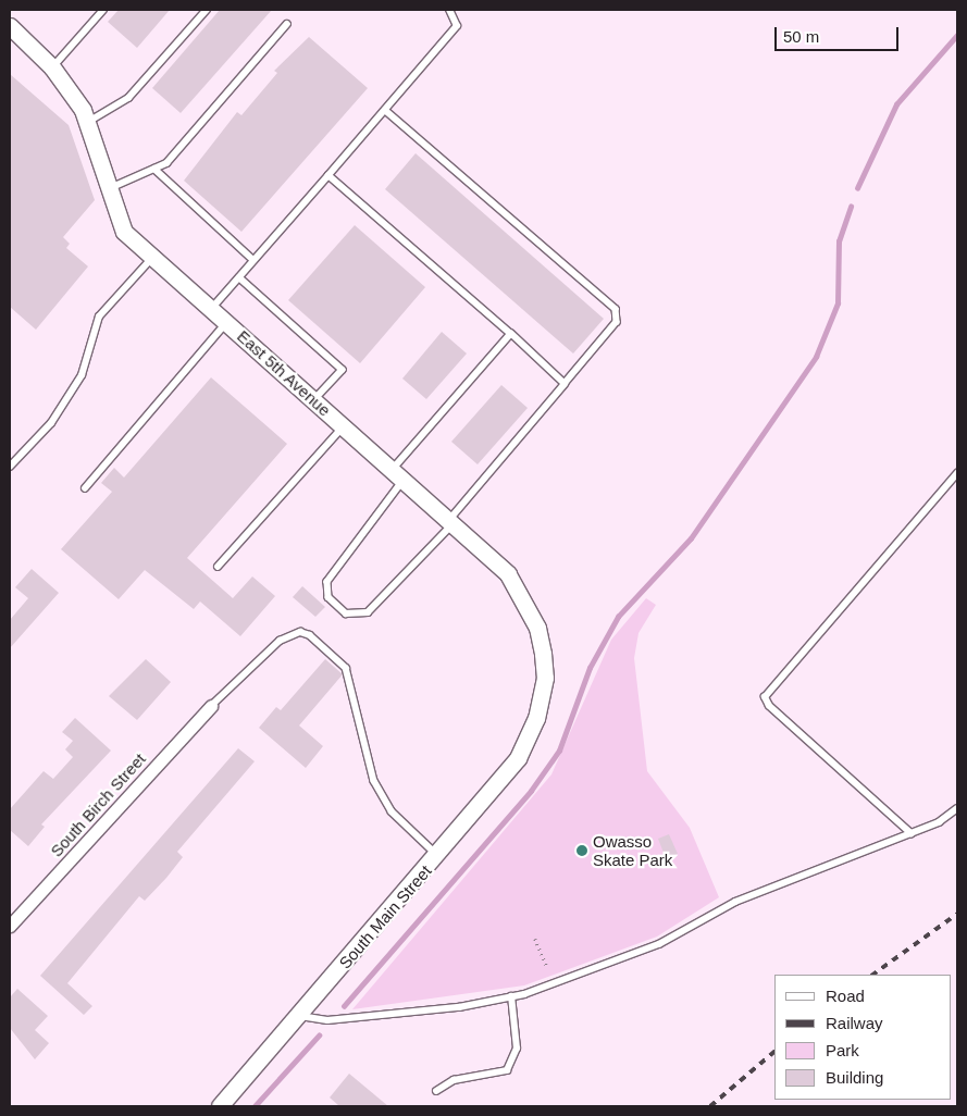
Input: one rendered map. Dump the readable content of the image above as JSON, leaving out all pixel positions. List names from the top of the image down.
{
  "streets": {
    "street": ["East 5th Avenue", "South Birch Street", "South Main Street"]
  },
  "crossings": [
    ["East 5th Avenue", "South Main Street"]
  ],
  "places": ["Owasso Skate Park"],
  "legend": [
    "Road",
    "Railway",
    "Park",
    "Building"
  ],
  "scale_bar": "50 m"
}
